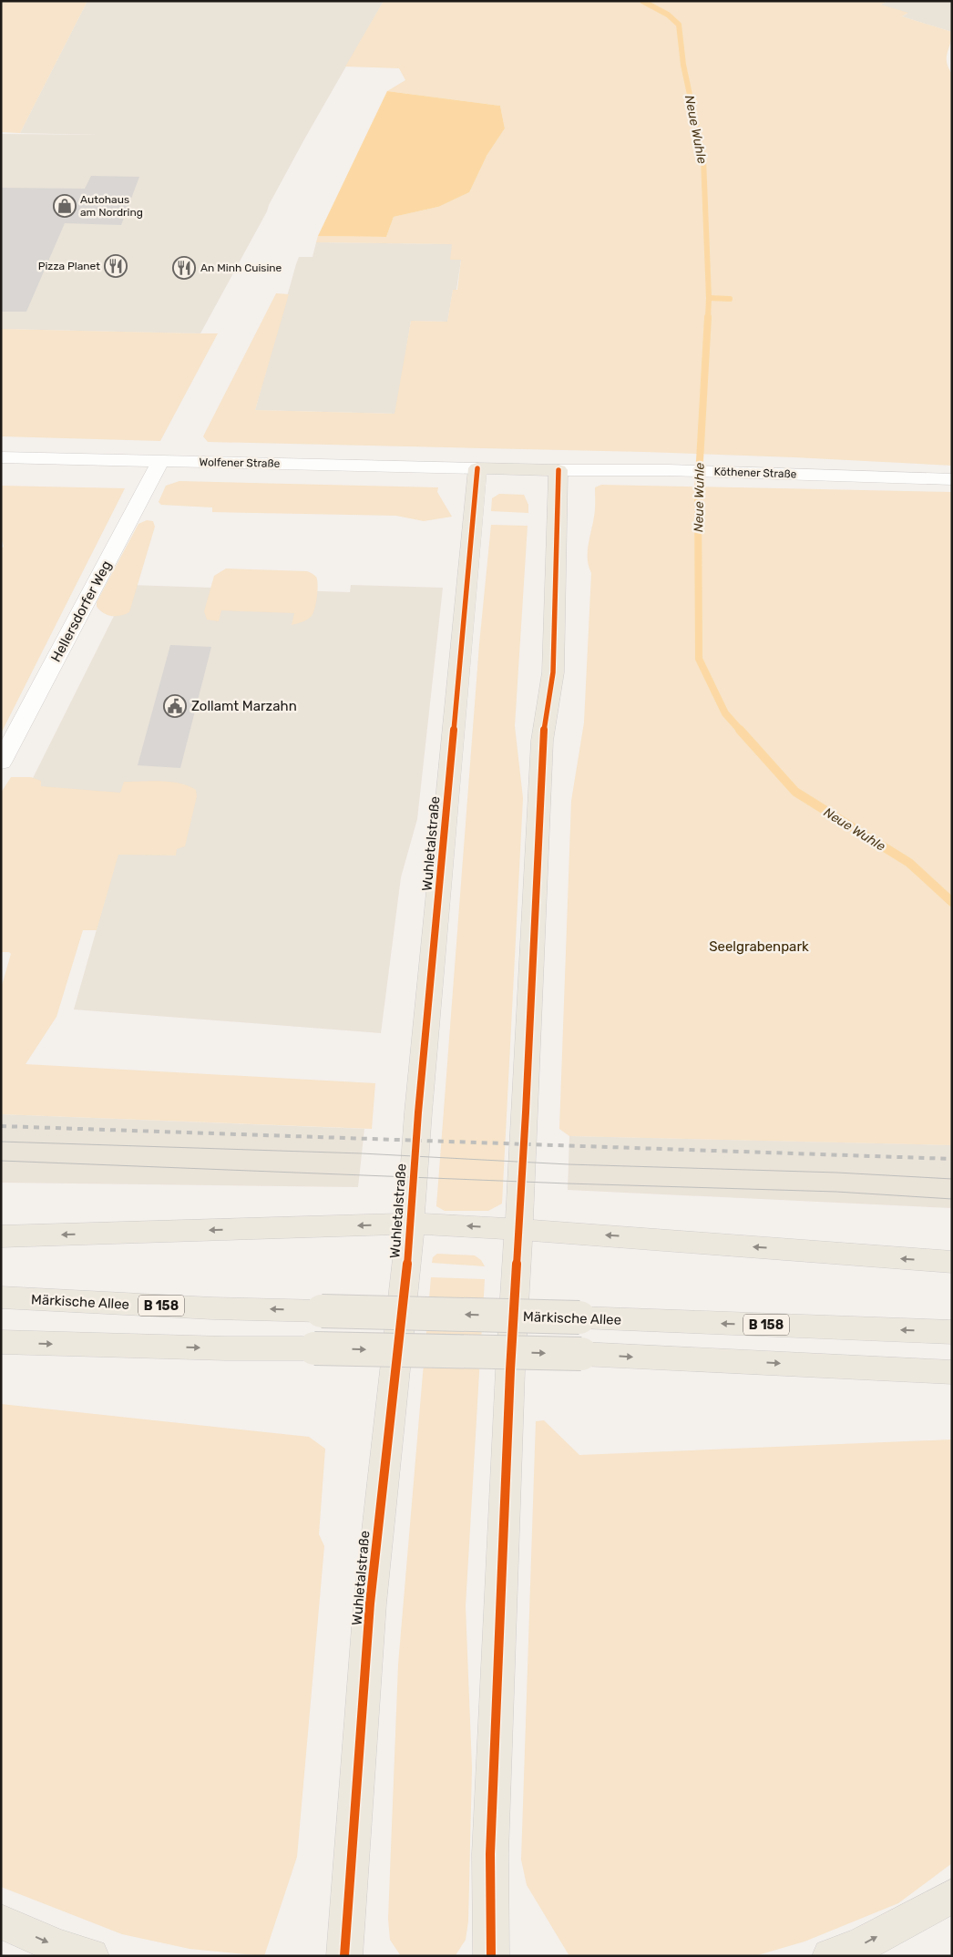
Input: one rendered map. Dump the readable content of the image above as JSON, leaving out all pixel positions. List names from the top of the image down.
{
  "streets": {
    "main road": ["Wuhletalstraße", "Märkische Allee", "B 158"],
    "street": ["Wolfener Straße", "Köthener Straße", "Hellersdorfer Weg"]
  },
  "crossings": [
    ["Wolfener Straße", "Hellersdorfer Weg"],
    ["Wolfener Straße", "Wuhletalstraße"]
  ],
  "water": ["Neue Wuhle"],
  "parks": ["Seelgrabenpark"],
  "places": {
    "shop": ["Autohaus am Nordring"],
    "restaurant": ["Pizza Planet", "An Minh Cuisine"],
    "public building": ["Zollamt Marzahn"]
  }
}
